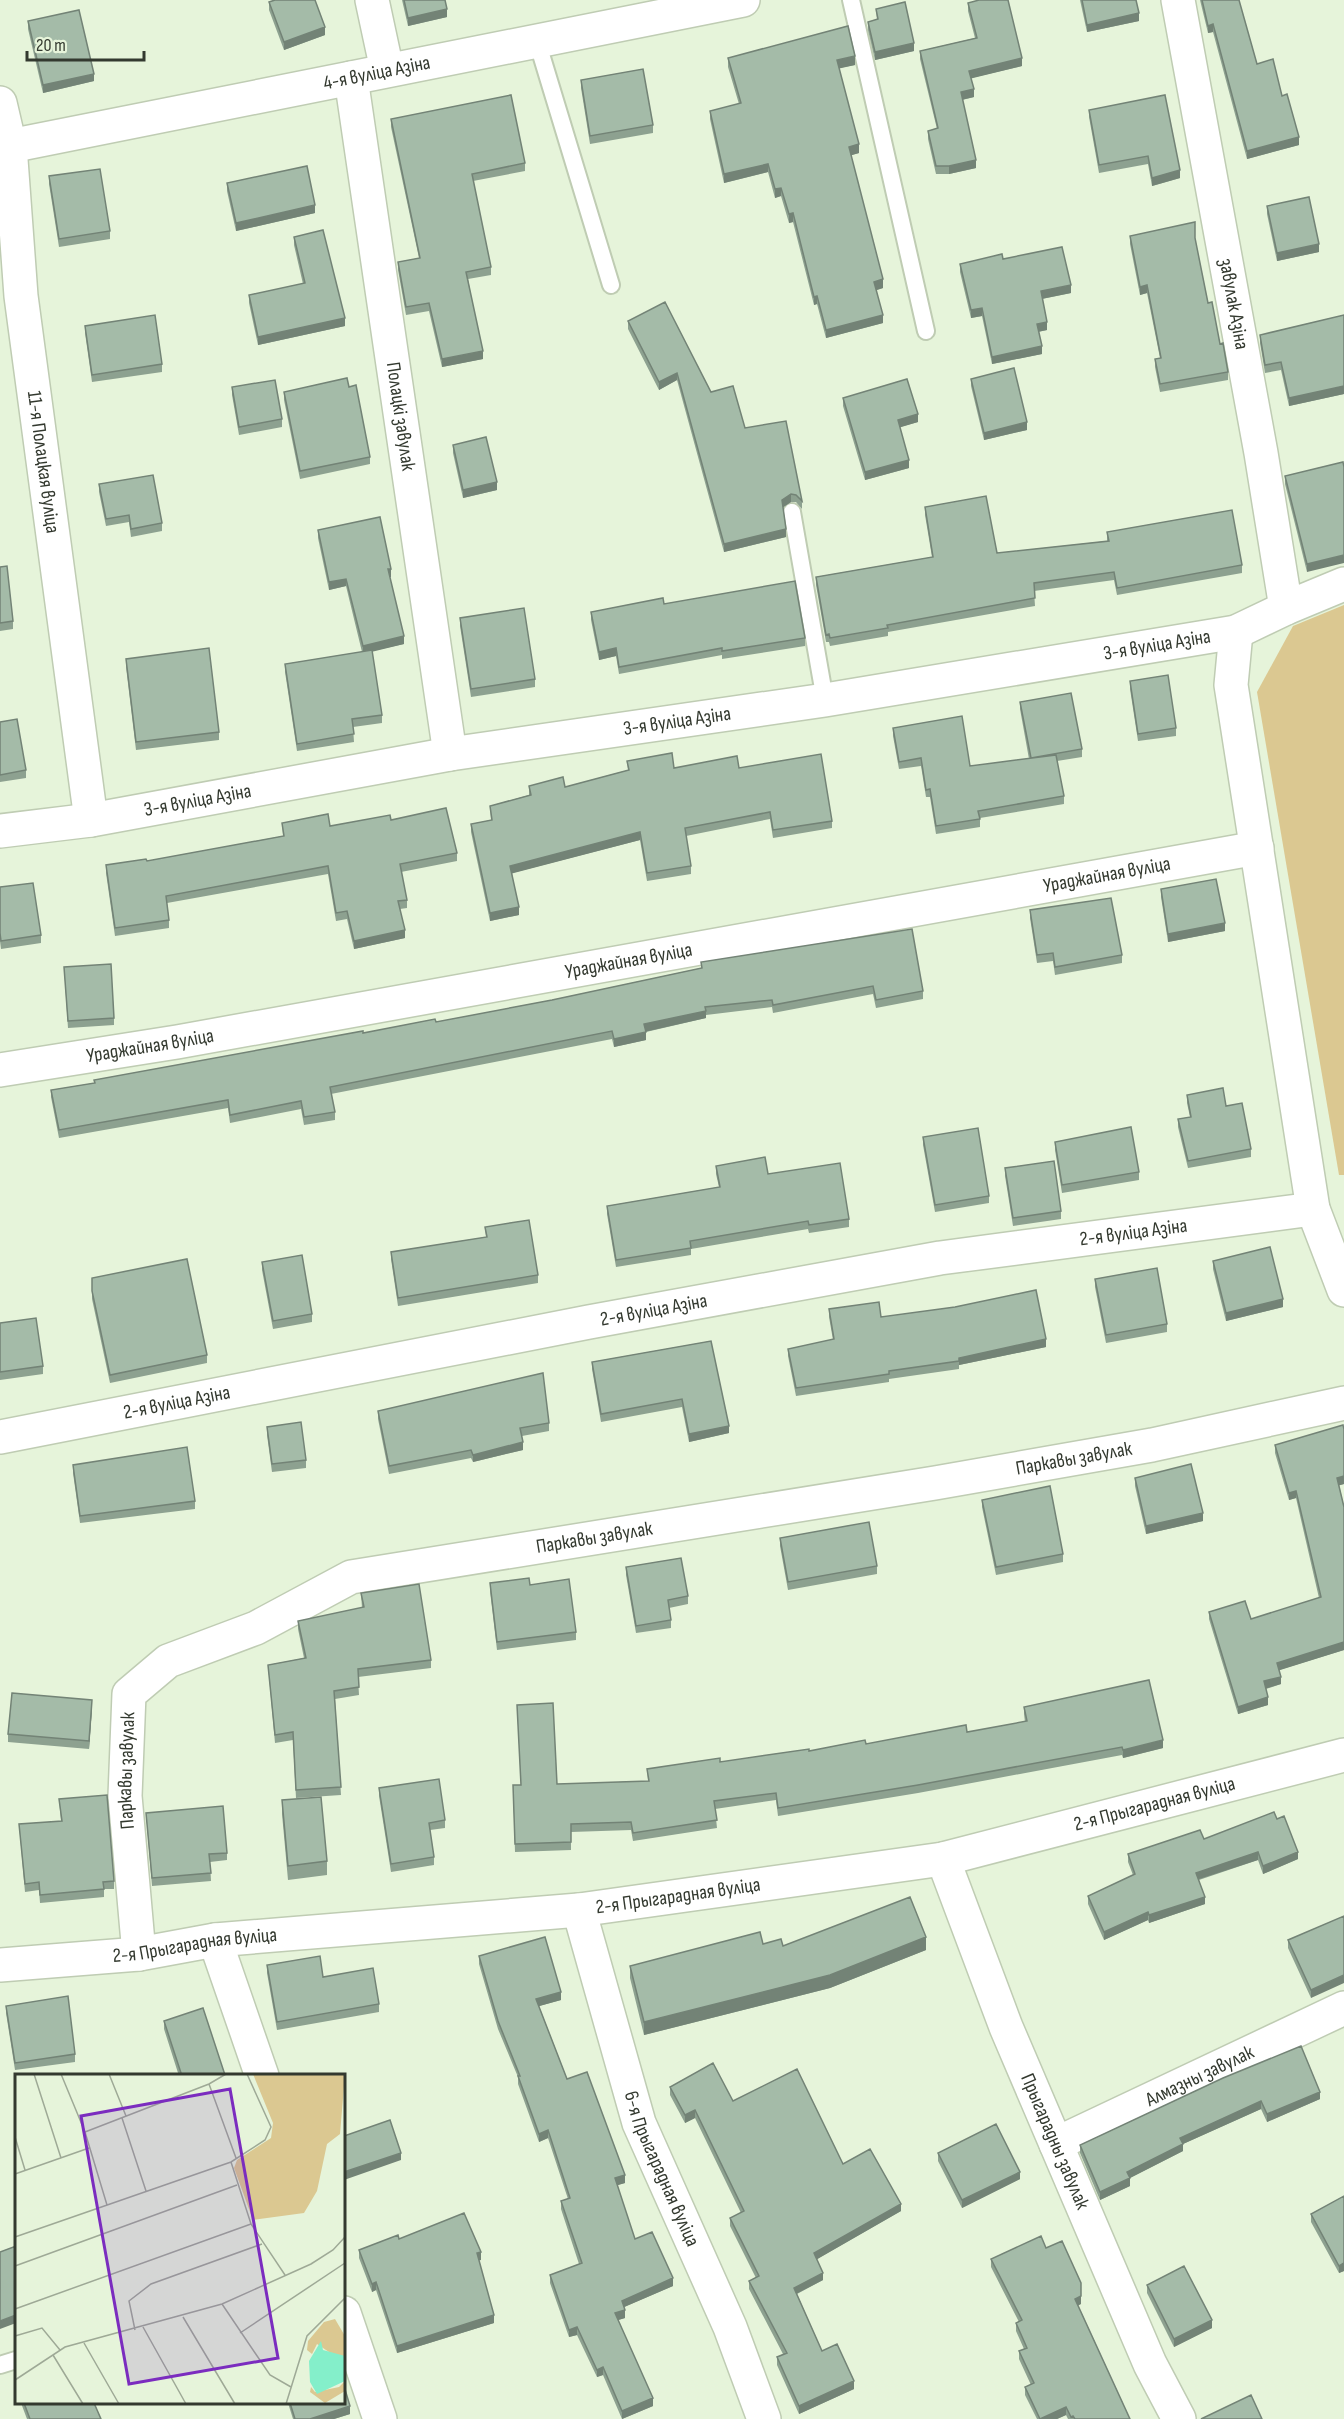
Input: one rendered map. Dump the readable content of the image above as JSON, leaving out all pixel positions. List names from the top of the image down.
{
  "streets": {
    "street": [
      "4-я вуліца Азіна",
      "завулак Азіна",
      "Полацкі завулак",
      "11-я Полацкая вуліца",
      "3-я вуліца Азіна",
      "Ураджайная вуліца",
      "2-я вуліца Азіна",
      "Паркавы завулак",
      "2-я Прыгарадная вуліца",
      "Алмазны завулак",
      "Прыгарадны завулак",
      "6-я Прыгарадная вуліца"
    ]
  },
  "crossings": [
    ["4-я вуліца Азіна", "Полацкі завулак"],
    ["4-я вуліца Азіна", "11-я Полацкая вуліца"],
    ["завулак Азіна", "3-я вуліца Азіна"],
    ["Полацкі завулак", "3-я вуліца Азіна"],
    ["11-я Полацкая вуліца", "3-я вуліца Азіна"],
    ["Паркавы завулак", "2-я Прыгарадная вуліца"],
    ["2-я Прыгарадная вуліца", "Прыгарадны завулак"],
    ["2-я Прыгарадная вуліца", "6-я Прыгарадная вуліца"],
    ["Алмазны завулак", "Прыгарадны завулак"]
  ],
  "scale_bar": "20 m"
}
